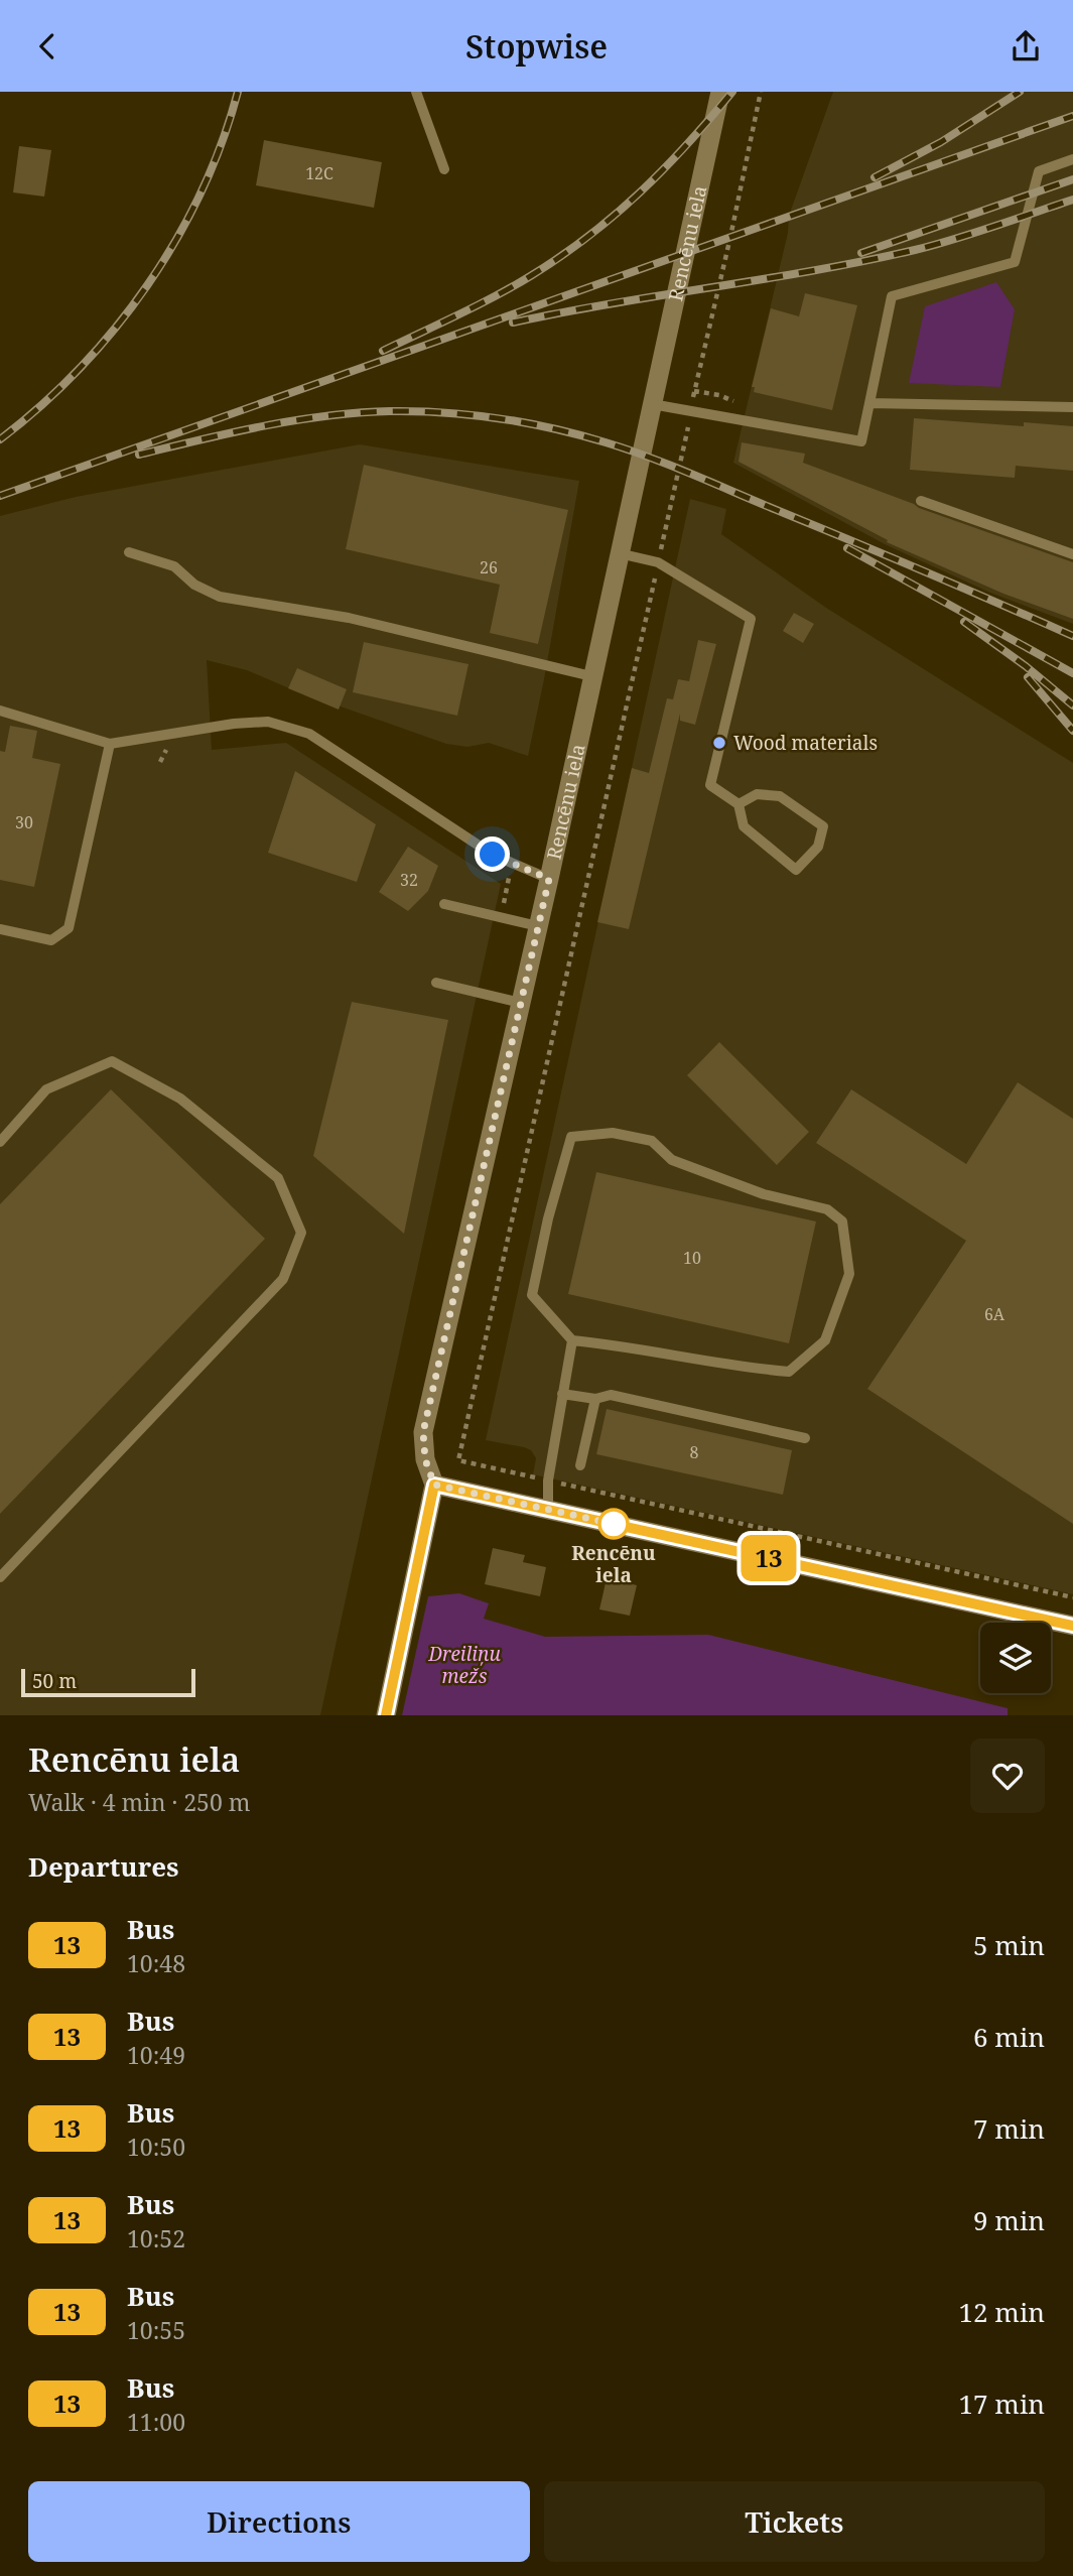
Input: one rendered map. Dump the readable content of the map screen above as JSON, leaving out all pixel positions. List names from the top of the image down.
{
  "streets": {
    "street": ["Rencēnu iela"]
  },
  "parks": ["Dreiliņu mežs"],
  "places": ["Wood materials", "Rencēnu iela"],
  "lines": ["bus line 13"],
  "house_numbers": [
    "12C",
    "26",
    "30",
    "32",
    "10",
    "6A",
    "8"
  ],
  "scale_bar": "50 m",
  "page": {
    "header": "Stopwise",
    "on_map": "13",
    "scale": "50 m",
    "heading": [
      ["Rencēnu iela", "Walk · 4 min · 250 m"],
      "Departures"
    ],
    "list": [
      {
        "mark": "13",
        "name": "Bus",
        "note": "10:48",
        "value": "5 min"
      },
      {
        "mark": "13",
        "name": "Bus",
        "note": "10:49",
        "value": "6 min"
      },
      {
        "mark": "13",
        "name": "Bus",
        "note": "10:50",
        "value": "7 min"
      },
      {
        "mark": "13",
        "name": "Bus",
        "note": "10:52",
        "value": "9 min"
      },
      {
        "mark": "13",
        "name": "Bus",
        "note": "10:55",
        "value": "12 min"
      },
      {
        "mark": "13",
        "name": "Bus",
        "note": "11:00",
        "value": "17 min"
      }
    ],
    "buttons": ["Directions", "Tickets"]
  }
}
